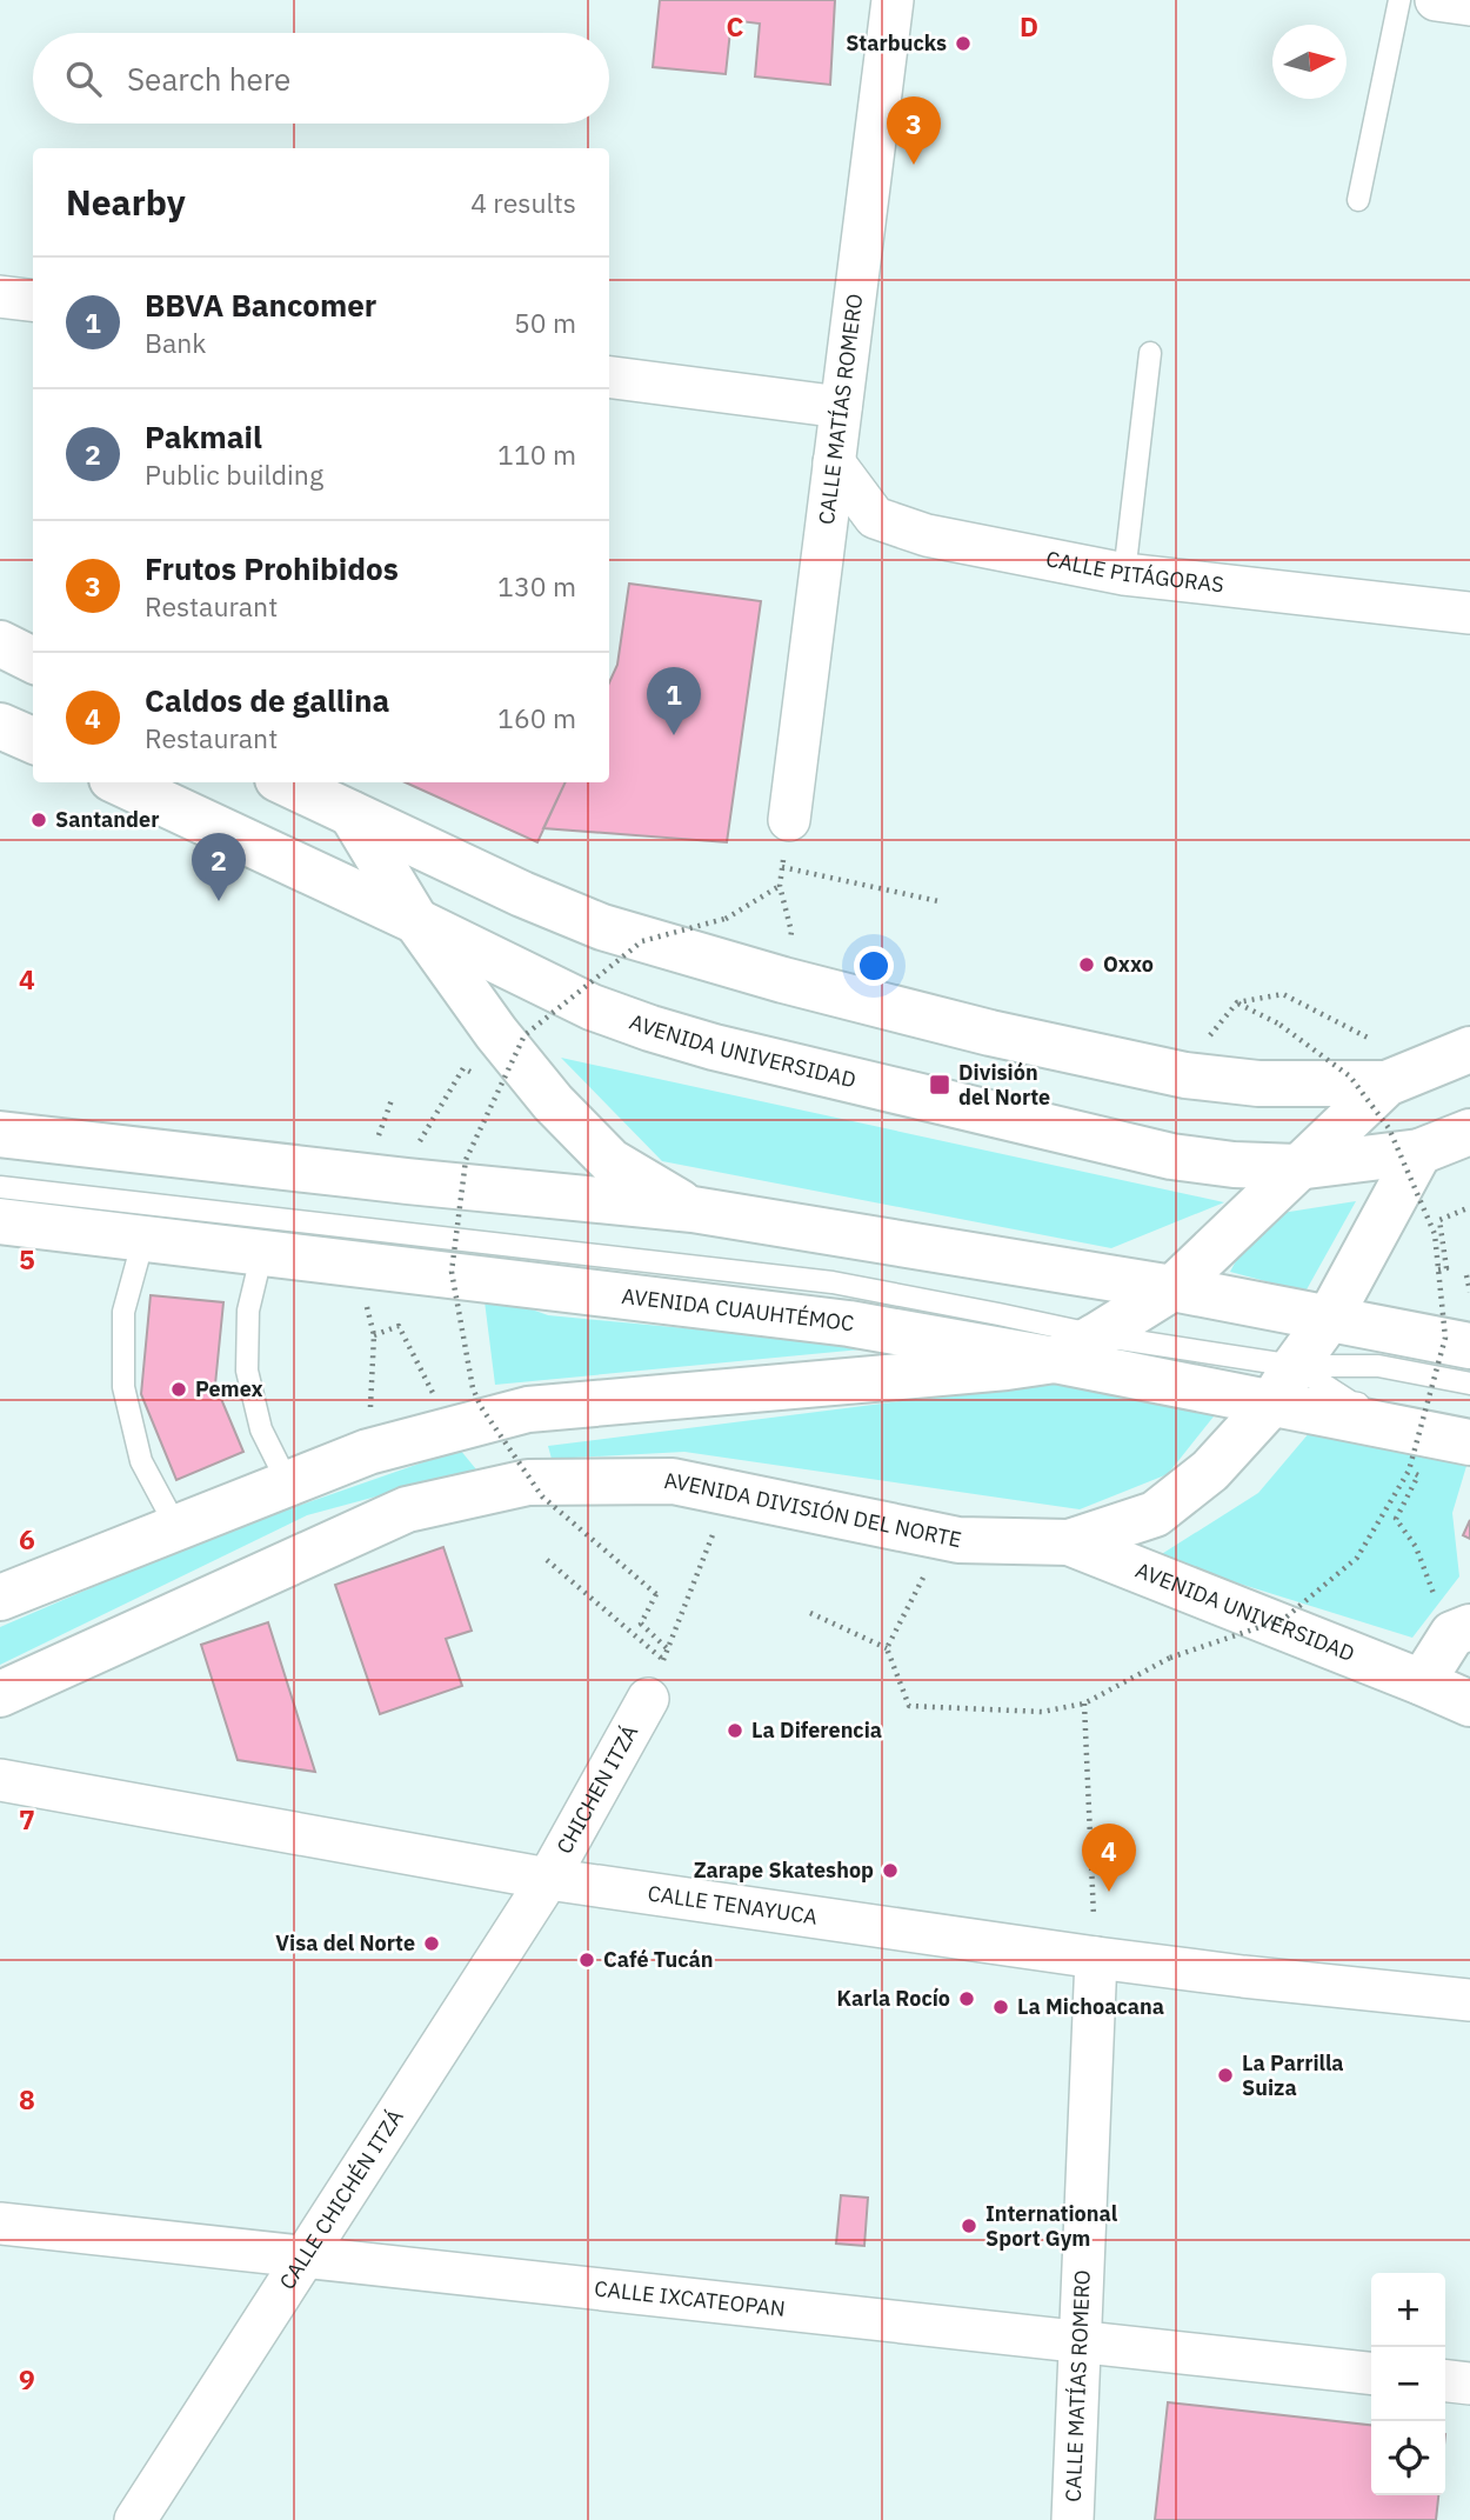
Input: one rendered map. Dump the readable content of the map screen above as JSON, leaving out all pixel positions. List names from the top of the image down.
{
  "streets": {
    "main road": ["AVENIDA UNIVERSIDAD", "AVENIDA CUAUHTÉMOC", "AVENIDA DIVISIÓN DEL NORTE"],
    "street": [
      "CALLE MATÍAS ROMERO",
      "CALLE PITÁGORAS",
      "CHICHEN ITZÁ",
      "CALLE TENAYUCA",
      "CALLE CHICHÉN ITZÁ",
      "CALLE IXCATEOPAN"
    ]
  },
  "crossings": [
    ["CALLE MATÍAS ROMERO", "CALLE PITÁGORAS"],
    ["CALLE MATÍAS ROMERO", "CALLE TENAYUCA"],
    ["CALLE MATÍAS ROMERO", "CALLE IXCATEOPAN"],
    ["AVENIDA UNIVERSIDAD", "AVENIDA DIVISIÓN DEL NORTE"],
    ["AVENIDA CUAUHTÉMOC", "AVENIDA DIVISIÓN DEL NORTE"],
    ["CHICHEN ITZÁ", "CALLE TENAYUCA"],
    ["CHICHEN ITZÁ", "CALLE CHICHÉN ITZÁ"],
    ["CALLE TENAYUCA", "CALLE CHICHÉN ITZÁ"],
    ["CALLE CHICHÉN ITZÁ", "CALLE IXCATEOPAN"]
  ],
  "places": {
    "other": [
      "Starbucks",
      "Santander",
      "Oxxo",
      "Pemex",
      "La Diferencia",
      "Zarape Skateshop",
      "Visa del Norte",
      "Café Tucán",
      "Karla Rocío",
      "La Michoacana",
      "La Parrilla Suiza",
      "International Sport Gym"
    ],
    "transit": ["División del Norte"]
  },
  "north": "right",
  "page": {
    "search": "Search here",
    "pins": [
      "3",
      "1",
      "2",
      "4"
    ],
    "heading": ["Nearby", "4 results"],
    "list": [
      {
        "mark": "1",
        "name": "BBVA Bancomer",
        "note": "Bank",
        "value": "50 m"
      },
      {
        "mark": "2",
        "name": "Pakmail",
        "note": "Public building",
        "value": "110 m"
      },
      {
        "mark": "3",
        "name": "Frutos Prohibidos",
        "note": "Restaurant",
        "value": "130 m"
      },
      {
        "mark": "4",
        "name": "Caldos de gallina",
        "note": "Restaurant",
        "value": "160 m"
      }
    ],
    "map_buttons": ["+", "−"]
  },
  "grid": {
    "columns": ["C", "D"],
    "rows": [
      "4",
      "5",
      "6",
      "7",
      "8",
      "9"
    ]
  }
}
